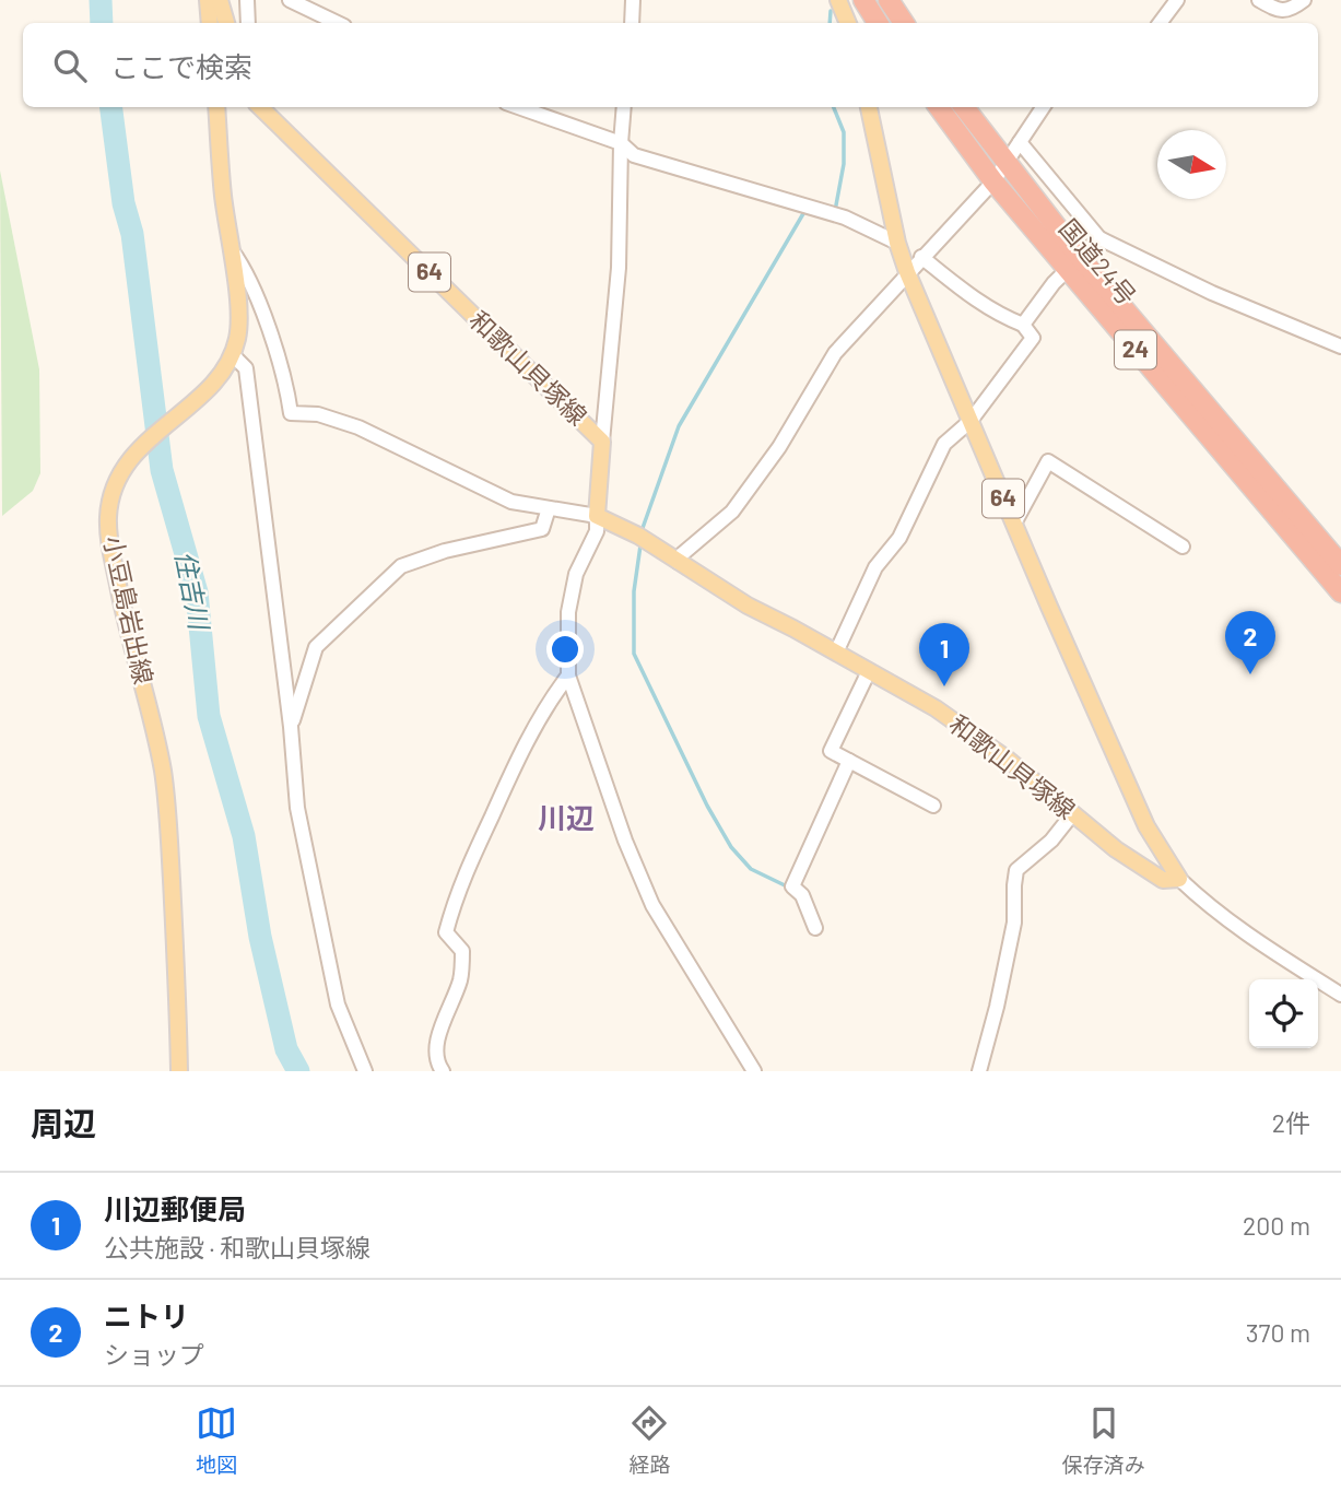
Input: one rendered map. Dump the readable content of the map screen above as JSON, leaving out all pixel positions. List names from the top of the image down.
{
  "streets": {
    "highway": ["国道24号", "24"],
    "main road": ["64", "和歌山貝塚線", "小豆島岩出線"]
  },
  "crossings": [
    ["64", "和歌山貝塚線"]
  ],
  "districts": ["川辺"],
  "water": ["住吉川"],
  "north": "right",
  "page": {
    "search": "ここで検索",
    "pins": ["2", "1"],
    "heading": ["周辺", "2件"],
    "list": [
      {
        "mark": "1",
        "name": "川辺郵便局",
        "note": "公共施設 · 和歌山貝塚線",
        "value": "200 m"
      },
      {
        "mark": "2",
        "name": "ニトリ",
        "note": "ショップ",
        "value": "370 m"
      }
    ],
    "nav": ["地図", "経路", "保存済み"]
  }
}
